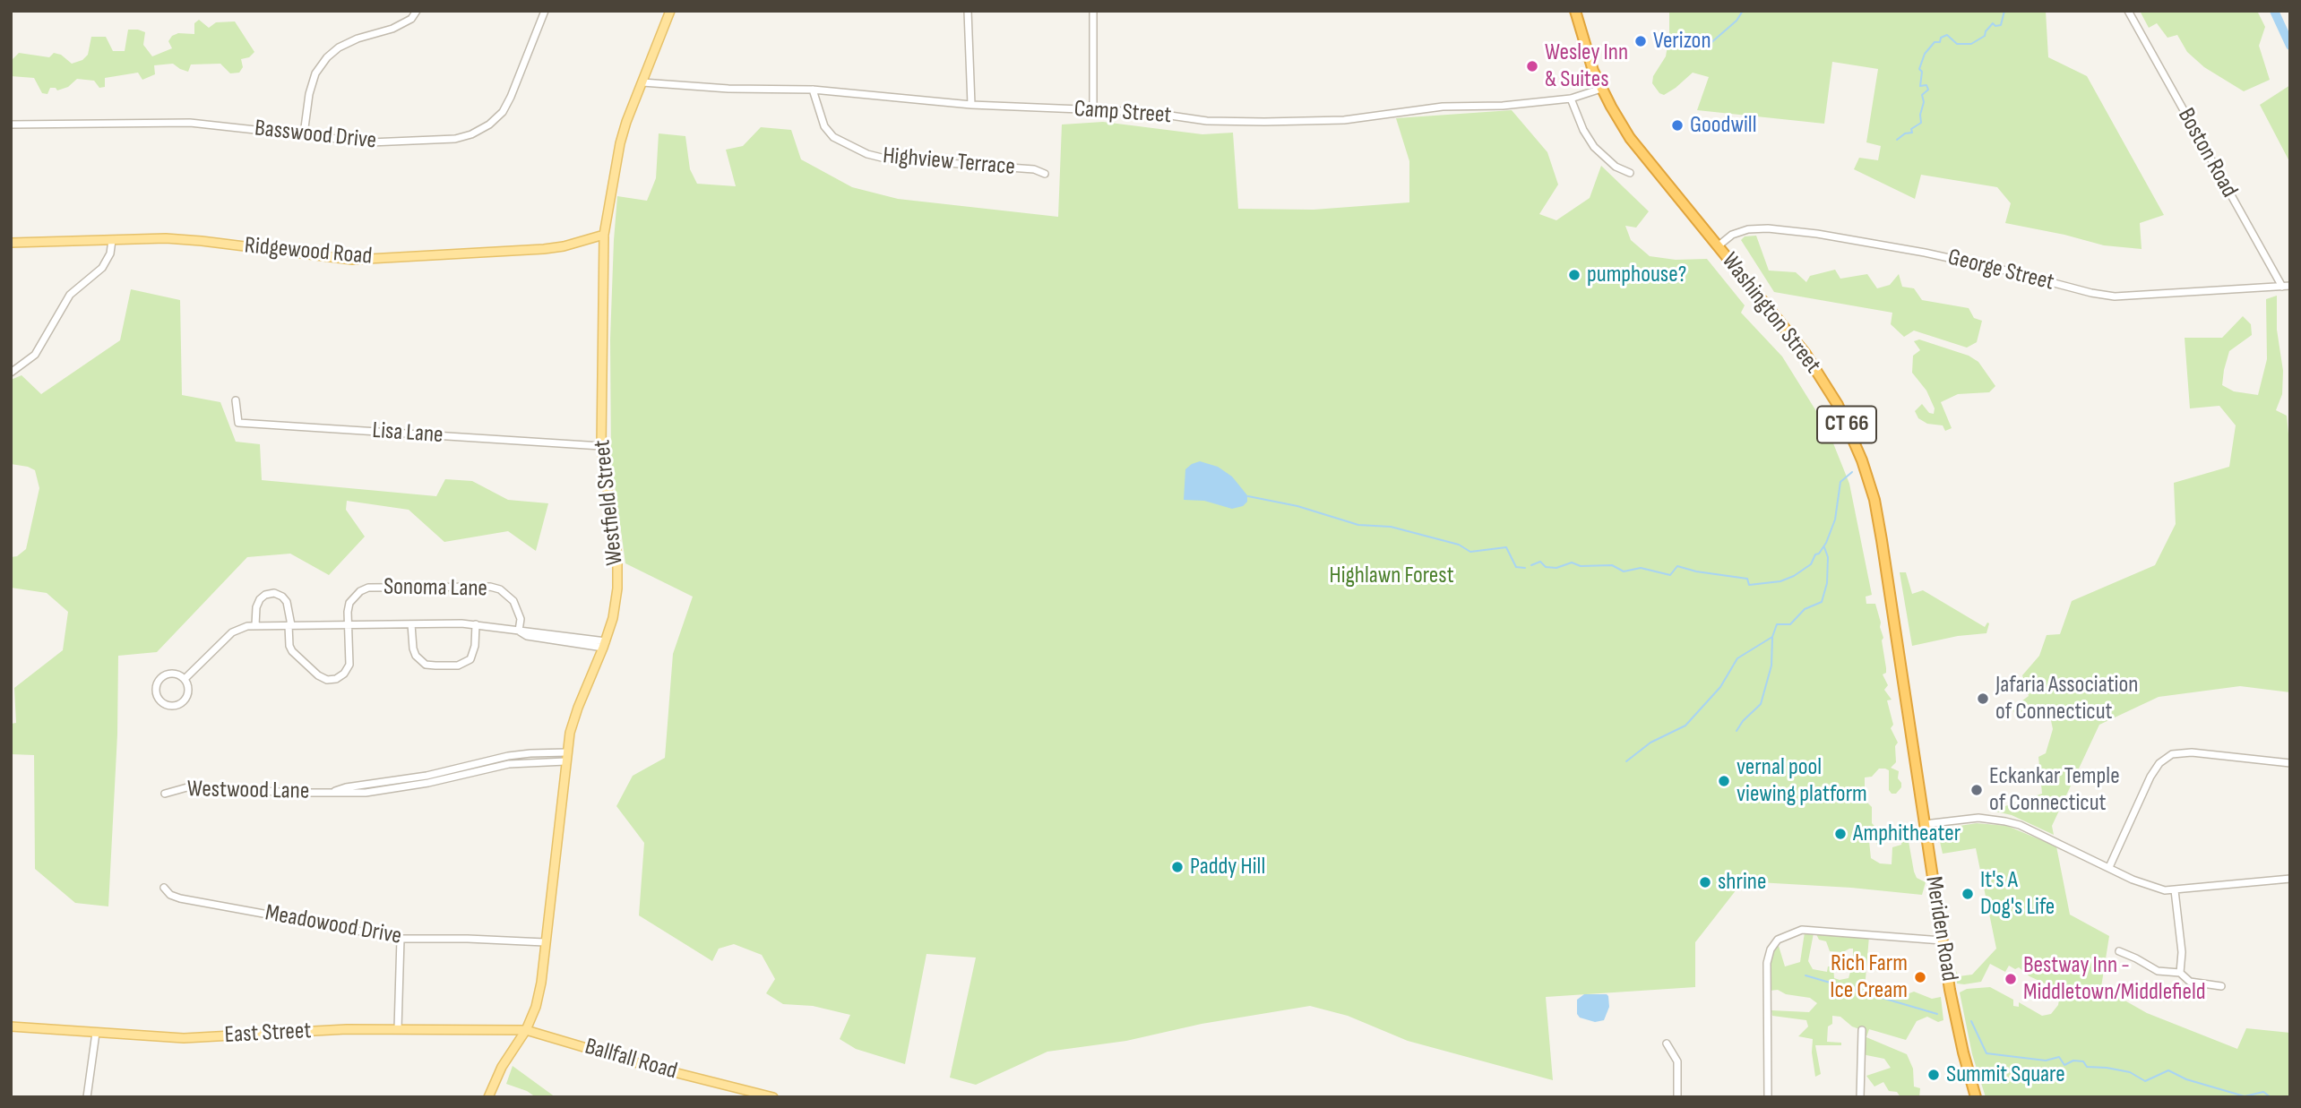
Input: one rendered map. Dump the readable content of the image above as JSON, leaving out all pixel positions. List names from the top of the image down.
{
  "streets": {
    "highway": ["Washington Street", "CT 66", "Meriden Road"],
    "main road": [
      "Ridgewood Road",
      "Westfield Street",
      "East Street",
      "Ballfall Road"
    ],
    "street": [
      "Camp Street",
      "Basswood Drive",
      "Boston Road",
      "Highview Terrace",
      "George Street",
      "Lisa Lane",
      "Sonoma Lane",
      "Westwood Lane",
      "Meadowood Drive"
    ]
  },
  "crossings": [
    ["Camp Street", "Highview Terrace"],
    ["Camp Street", "Washington Street"],
    ["Camp Street", "Westfield Street"],
    ["Boston Road", "George Street"],
    ["Ridgewood Road", "Westfield Street"],
    ["George Street", "Washington Street"],
    ["Washington Street", "Meriden Road"],
    ["Lisa Lane", "Westfield Street"],
    ["Westfield Street", "Sonoma Lane"],
    ["Westfield Street", "Westwood Lane"],
    ["Westfield Street", "Meadowood Drive"],
    ["Westfield Street", "East Street"],
    ["Westfield Street", "Ballfall Road"],
    ["East Street", "Ballfall Road"]
  ],
  "parks": ["Highlawn Forest"],
  "places": [
    "Verizon",
    "Wesley Inn & Suites",
    "Goodwill",
    "pumphouse?",
    "Jafaria Association of Connecticut",
    "vernal pool viewing platform",
    "Eckankar Temple of Connecticut",
    "Amphitheater",
    "Paddy Hill",
    "shrine",
    "It's A Dog's Life",
    "Rich Farm Ice Cream",
    "Bestway Inn - Middletown/Middlefield",
    "Summit Square"
  ]
}
